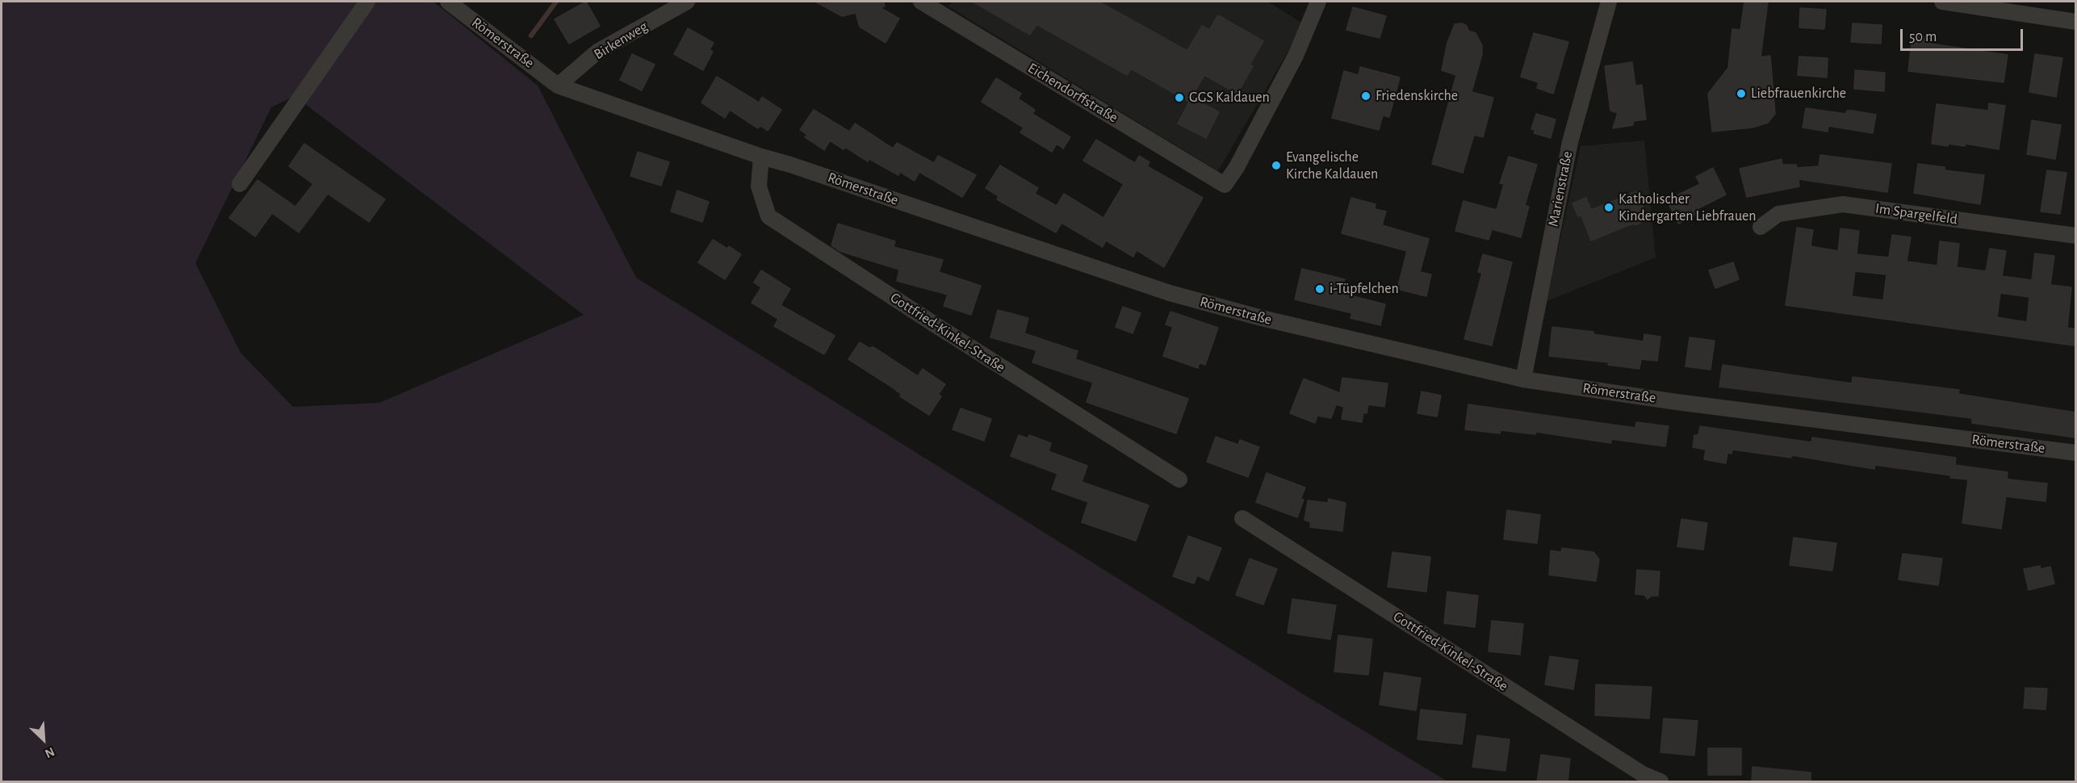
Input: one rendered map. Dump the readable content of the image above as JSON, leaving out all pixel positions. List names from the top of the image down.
{
  "streets": {
    "street": [
      "Birkenweg",
      "Römerstraße",
      "Eichendorffstraße",
      "Marienstraße",
      "Im Spargelfeld",
      "Gottfried-Kinkel-Straße"
    ]
  },
  "crossings": [
    ["Birkenweg", "Römerstraße"],
    ["Römerstraße", "Marienstraße"],
    ["Römerstraße", "Gottfried-Kinkel-Straße"]
  ],
  "places": [
    "Liebfrauenkirche",
    "Friedenskirche",
    "GGS Kaldauen",
    "Evangelische Kirche Kaldauen",
    "Katholischer Kindergarten Liebfrauen",
    "i-Tüpfelchen"
  ],
  "scale_bar": "50 m",
  "north": "bottom right"
}
